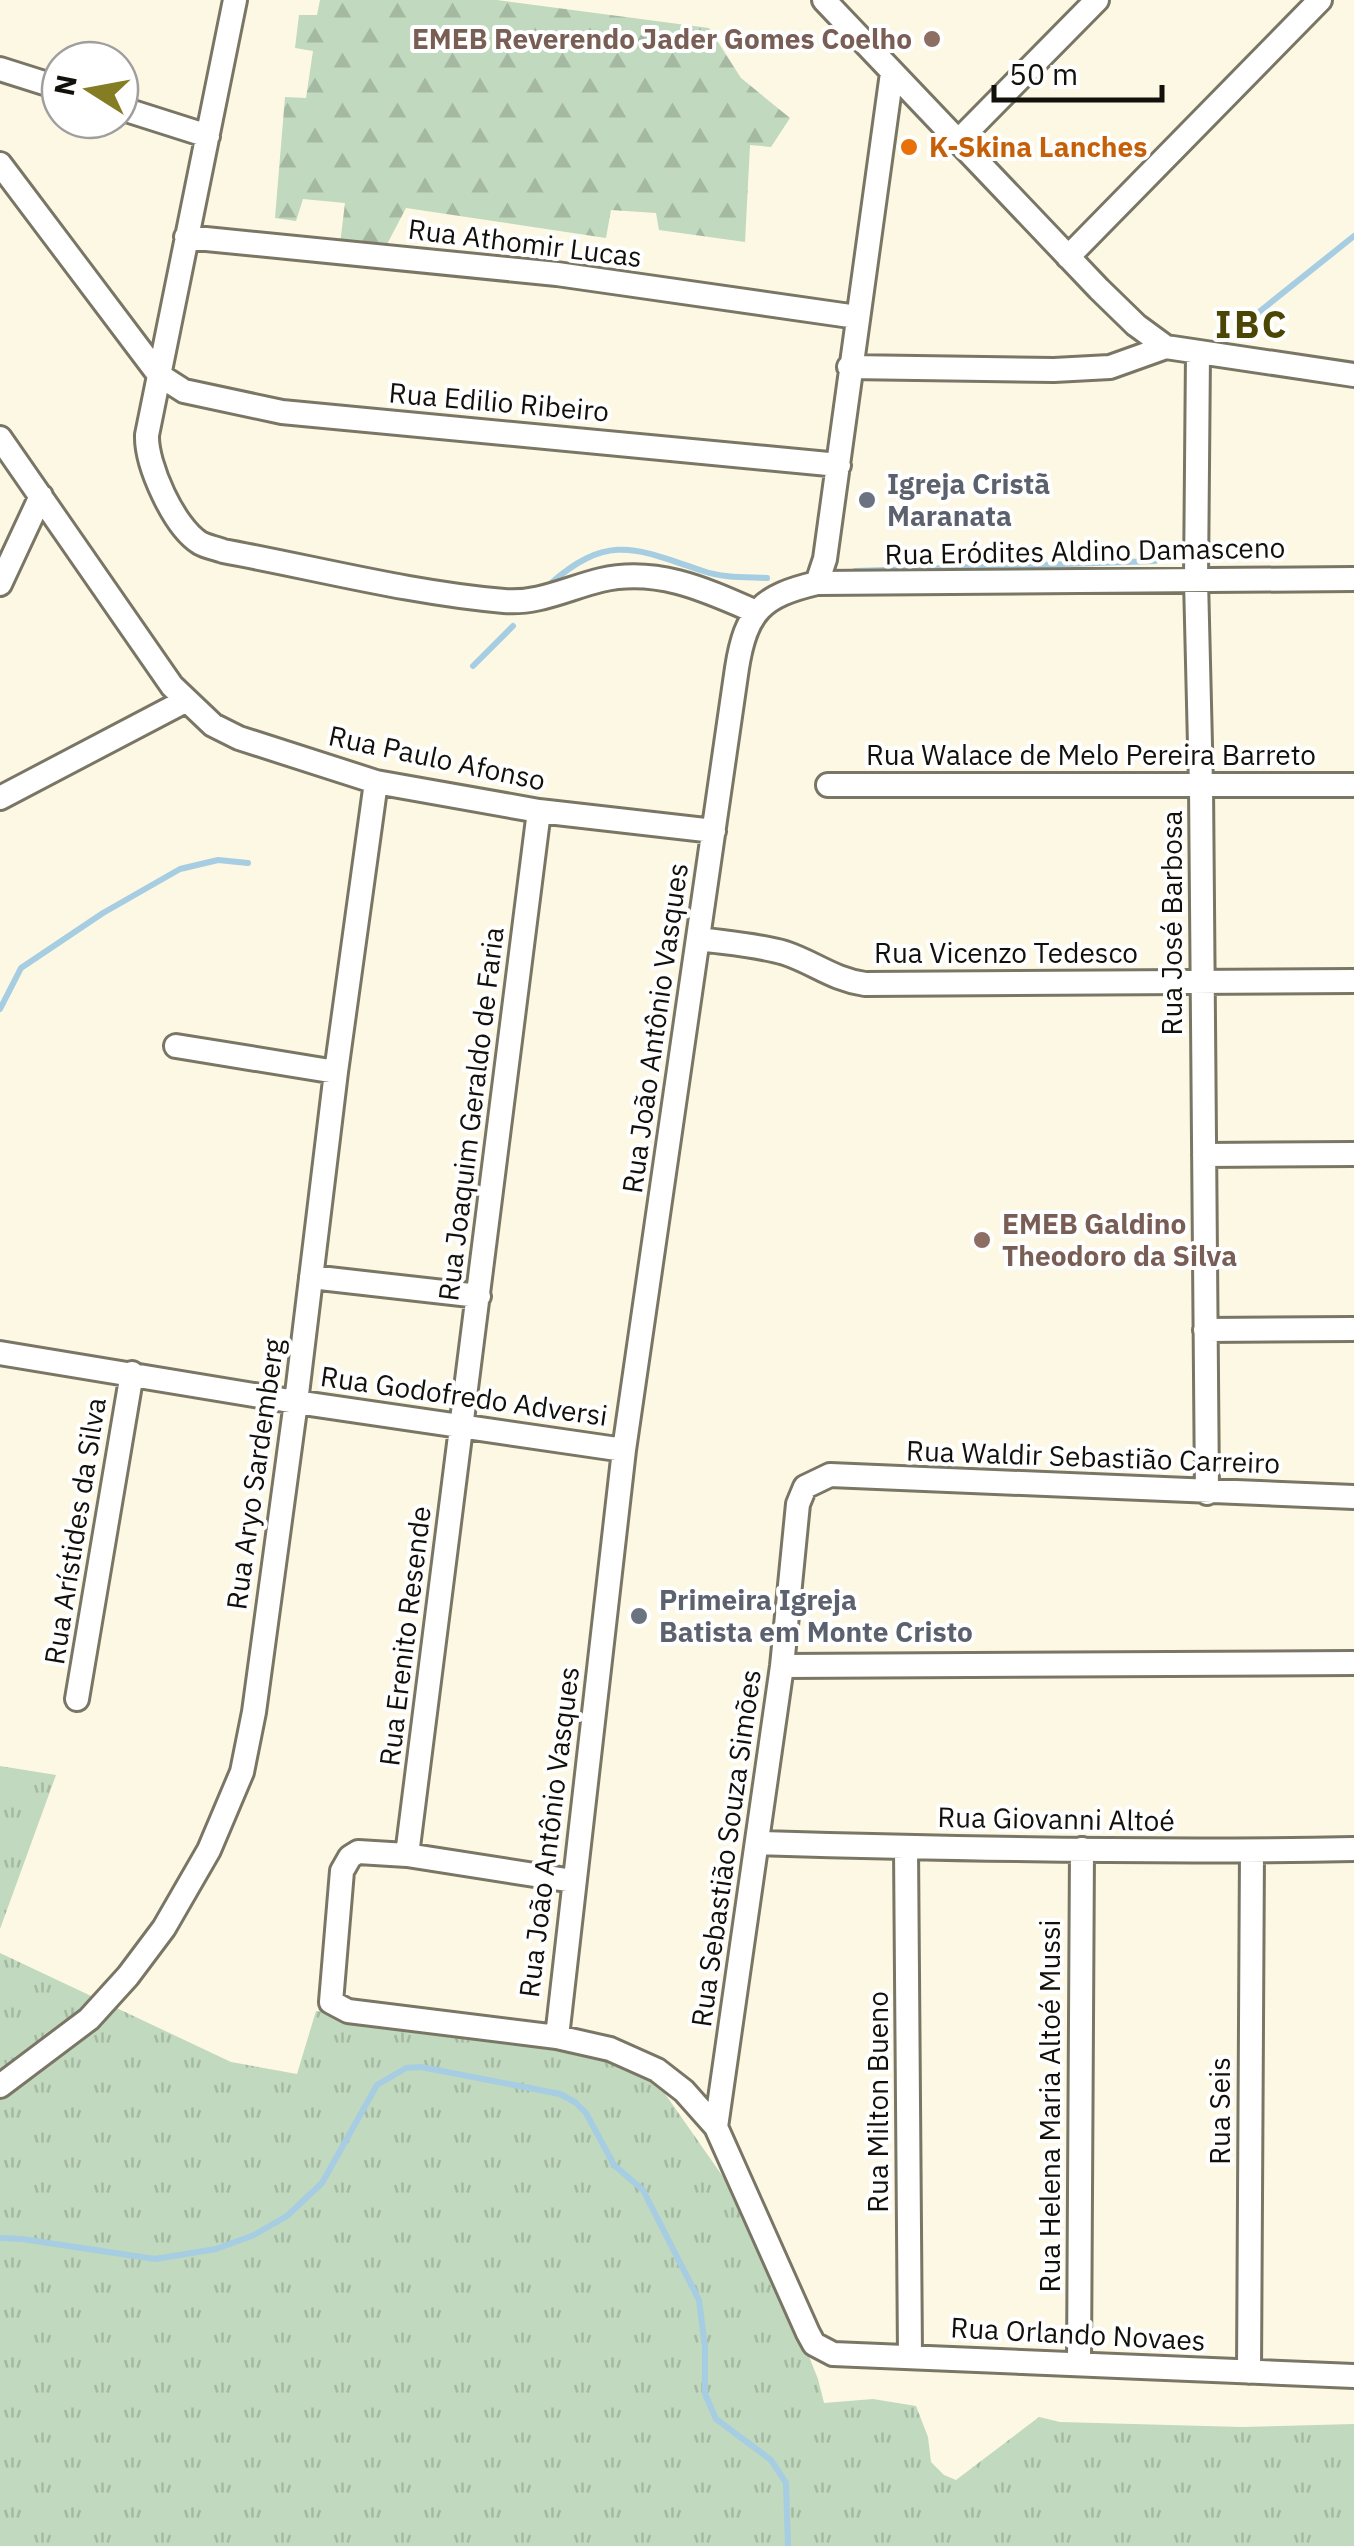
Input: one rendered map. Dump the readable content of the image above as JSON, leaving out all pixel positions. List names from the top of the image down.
{
  "streets": {
    "street": [
      "Rua Athomir Lucas",
      "Rua Edilio Ribeiro",
      "Rua Eródites Aldino Damasceno",
      "Rua Walace de Melo Pereira Barreto",
      "Rua Paulo Afonso",
      "Rua José Barbosa",
      "Rua Vicenzo Tedesco",
      "Rua João Antônio Vasques",
      "Rua Joaquim Geraldo de Faria",
      "Rua Godofredo Adversi",
      "Rua Waldir Sebastião Carreiro",
      "Rua Aryo Sardemberg",
      "Rua Arístides da Silva",
      "Rua Erenito Resende",
      "Rua Giovanni Altoé",
      "Rua Sebastião Souza Simões",
      "Rua Milton Bueno",
      "Rua Helena Maria Altoé Mussi",
      "Rua Seis",
      "Rua Orlando Novaes"
    ]
  },
  "crossings": [
    ["Rua Eródites Aldino Damasceno", "Rua José Barbosa"],
    ["Rua Walace de Melo Pereira Barreto", "Rua José Barbosa"],
    ["Rua Paulo Afonso", "Rua João Antônio Vasques"],
    ["Rua Paulo Afonso", "Rua Joaquim Geraldo de Faria"],
    ["Rua Paulo Afonso", "Rua Aryo Sardemberg"],
    ["Rua José Barbosa", "Rua Vicenzo Tedesco"],
    ["Rua José Barbosa", "Rua Waldir Sebastião Carreiro"],
    ["Rua Vicenzo Tedesco", "Rua João Antônio Vasques"],
    ["Rua João Antônio Vasques", "Rua Godofredo Adversi"],
    ["Rua Joaquim Geraldo de Faria", "Rua Godofredo Adversi"],
    ["Rua Joaquim Geraldo de Faria", "Rua Erenito Resende"],
    ["Rua Godofredo Adversi", "Rua Aryo Sardemberg"],
    ["Rua Godofredo Adversi", "Rua Arístides da Silva"],
    ["Rua Godofredo Adversi", "Rua Erenito Resende"],
    ["Rua Waldir Sebastião Carreiro", "Rua Sebastião Souza Simões"],
    ["Rua Giovanni Altoé", "Rua Sebastião Souza Simões"],
    ["Rua Giovanni Altoé", "Rua Milton Bueno"],
    ["Rua Giovanni Altoé", "Rua Helena Maria Altoé Mussi"],
    ["Rua Giovanni Altoé", "Rua Seis"],
    ["Rua Sebastião Souza Simões", "Rua Orlando Novaes"],
    ["Rua Milton Bueno", "Rua Orlando Novaes"],
    ["Rua Helena Maria Altoé Mussi", "Rua Orlando Novaes"],
    ["Rua Seis", "Rua Orlando Novaes"]
  ],
  "districts": ["IBC"],
  "places": [
    "EMEB Reverendo Jader Gomes Coelho",
    "K-Skina Lanches",
    "Igreja Cristã Maranata",
    "EMEB Galdino Theodoro da Silva",
    "Primeira Igreja Batista em Monte Cristo"
  ],
  "scale_bar": "50 m",
  "north": "left"
}
